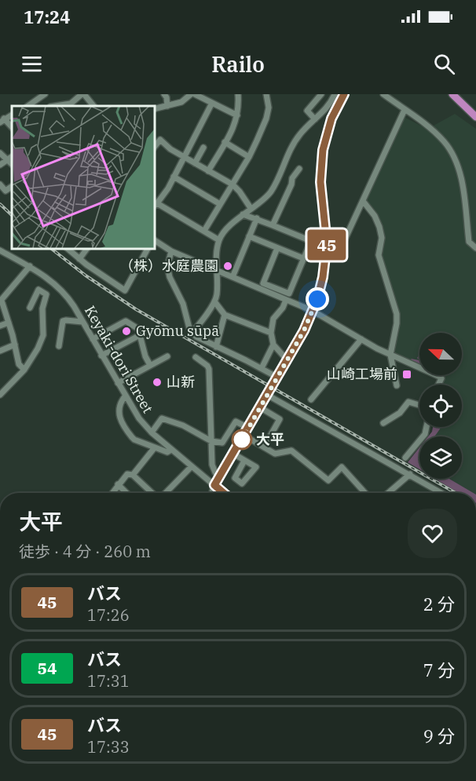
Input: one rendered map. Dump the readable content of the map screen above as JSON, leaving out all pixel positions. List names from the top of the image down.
{
  "streets": {
    "street": ["Keyaki-dori Street"]
  },
  "places": {
    "other": [
      "（株）水庭農園",
      "Gyōmu sūpā",
      "山新",
      "大平"
    ],
    "transit": ["山崎工場前"]
  },
  "lines": ["bus line 45"],
  "north": "left",
  "page": {
    "status": "17:24",
    "header": "Railo",
    "on_map": "45",
    "heading": ["大平", "徒歩 · 4 分 · 260 m"],
    "list": [
      {
        "mark": "45",
        "name": "バス",
        "note": "17:26",
        "value": "2 分"
      },
      {
        "mark": "54",
        "name": "バス",
        "note": "17:31",
        "value": "7 分"
      },
      {
        "mark": "45",
        "name": "バス",
        "note": "17:33",
        "value": "9 分"
      }
    ]
  }
}
